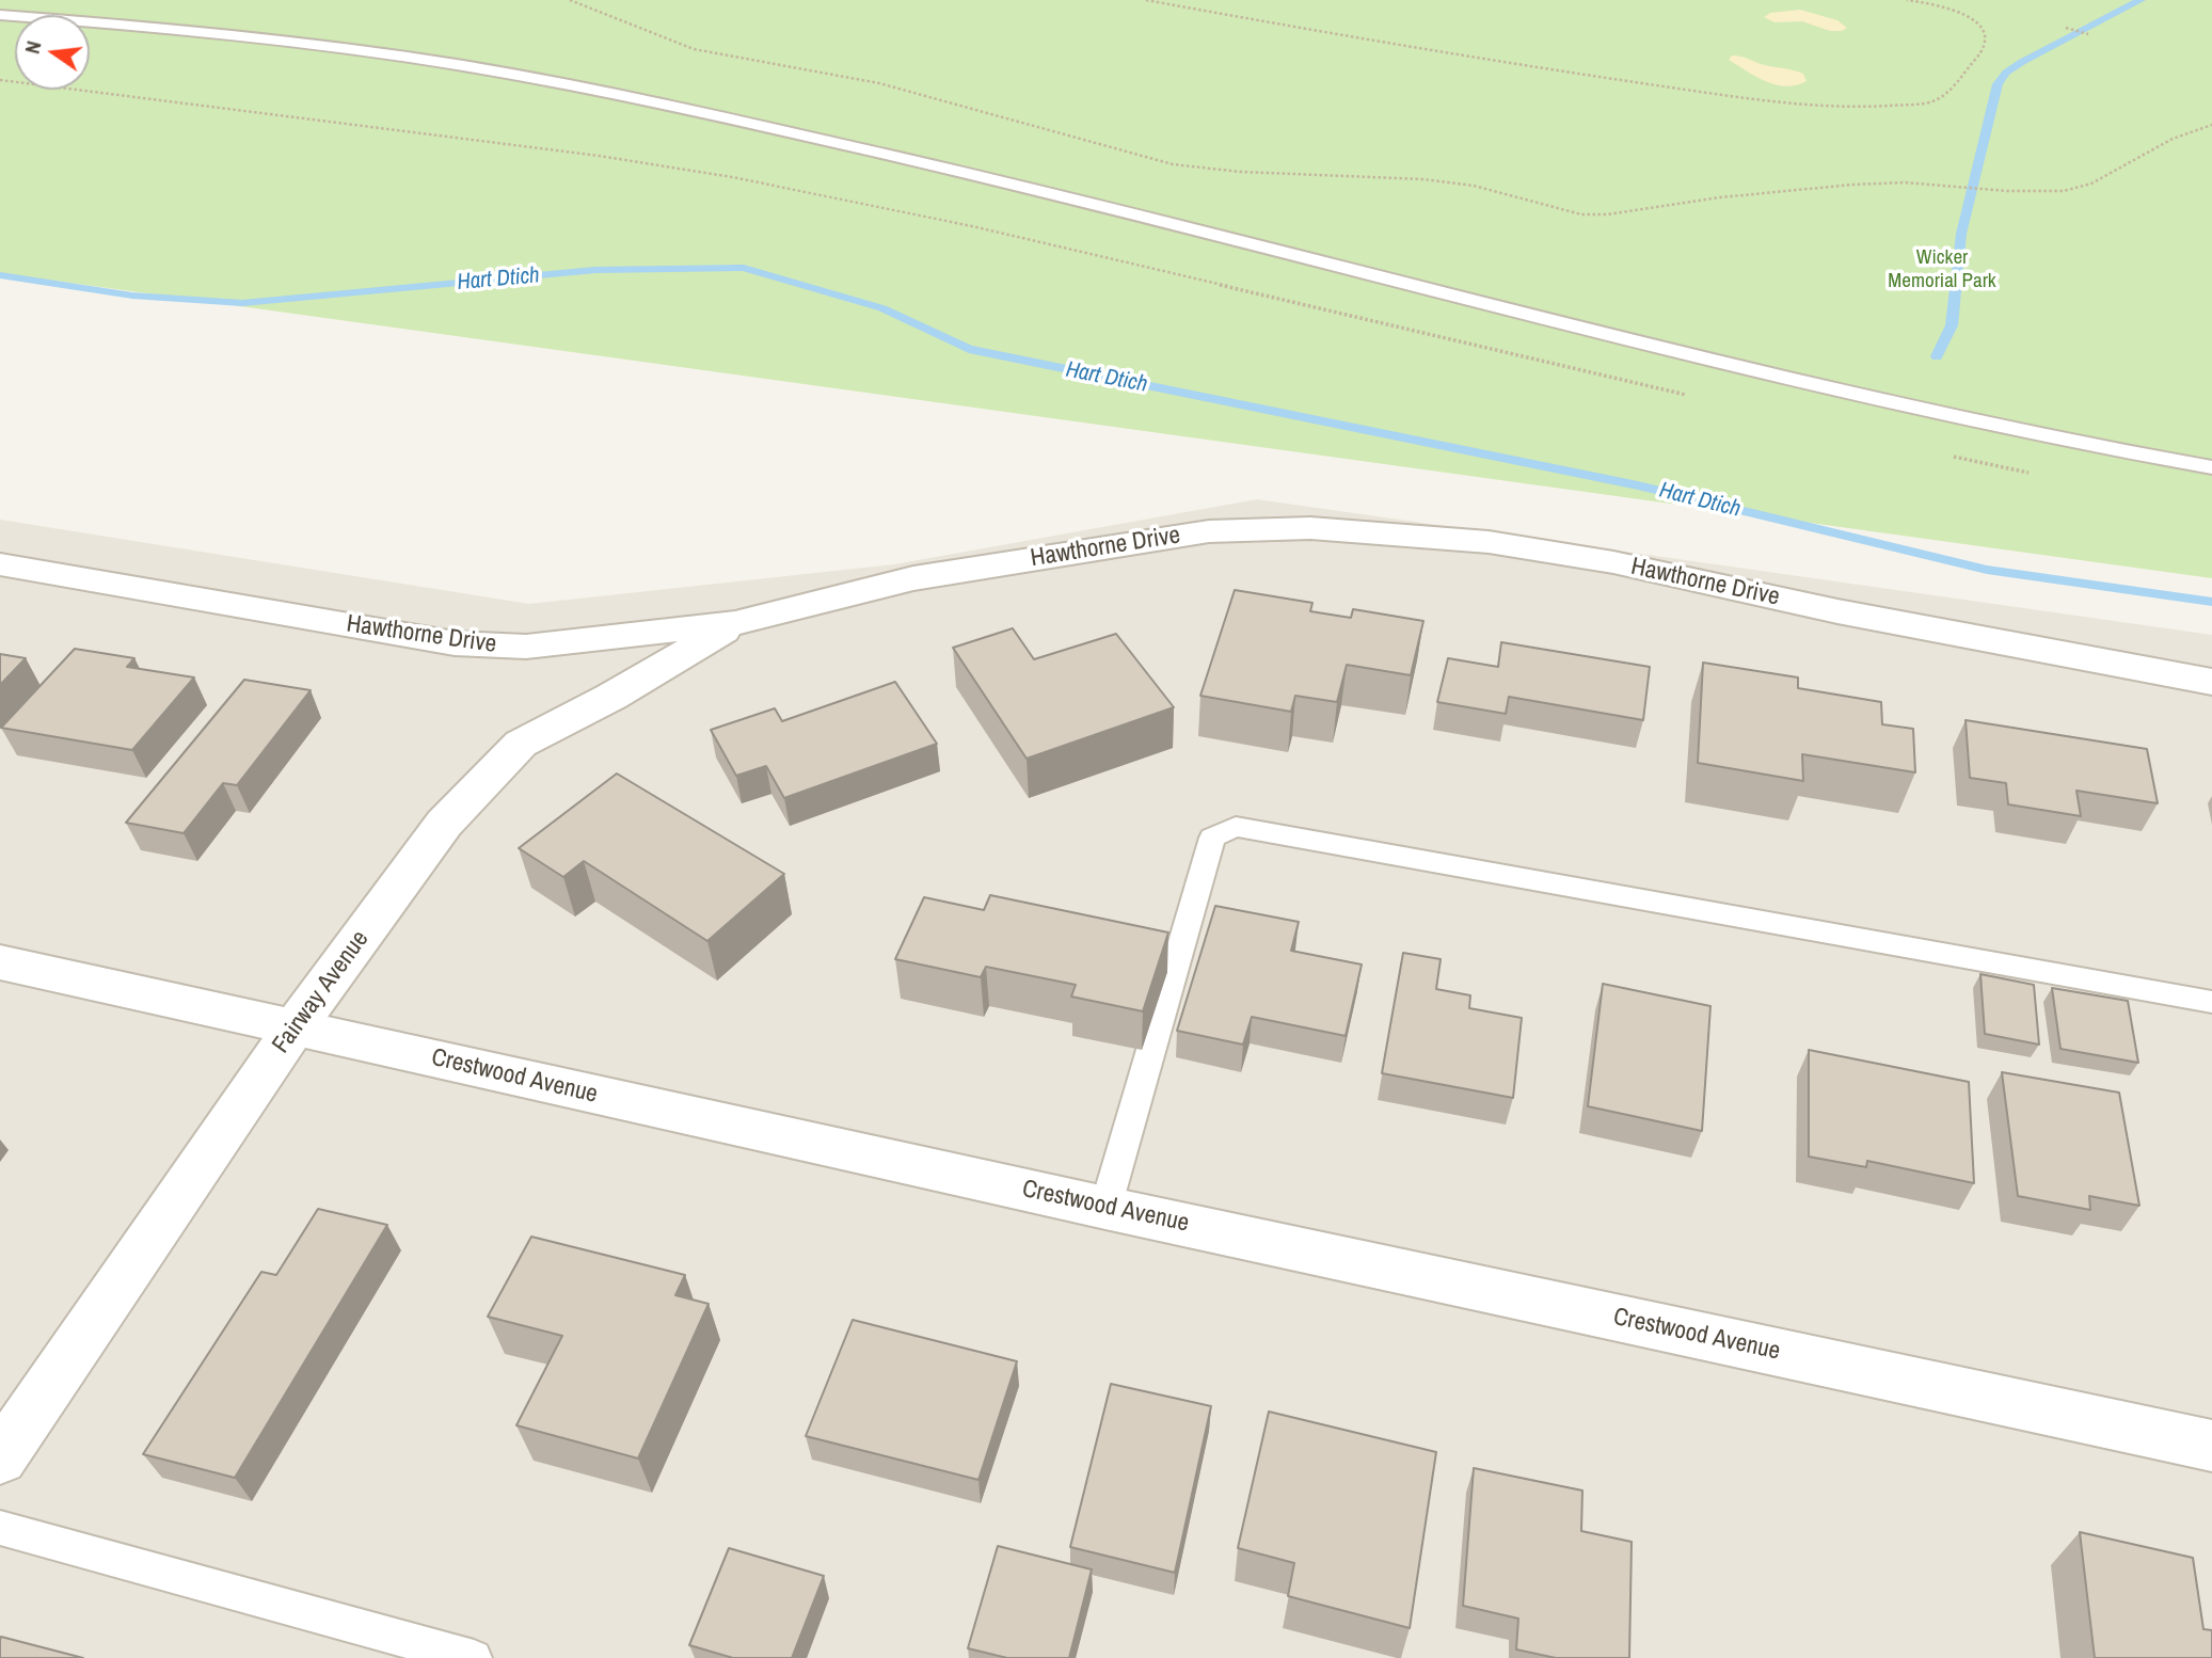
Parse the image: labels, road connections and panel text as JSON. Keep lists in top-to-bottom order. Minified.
{"streets":{"street":["Hawthorne Drive","Fairway Avenue","Crestwood Avenue"]},"crossings":[["Hawthorne Drive","Fairway Avenue"],["Fairway Avenue","Crestwood Avenue"]],"water":["Hart Dtich"],"parks":["Wicker Memorial Park"],"north":"left"}
